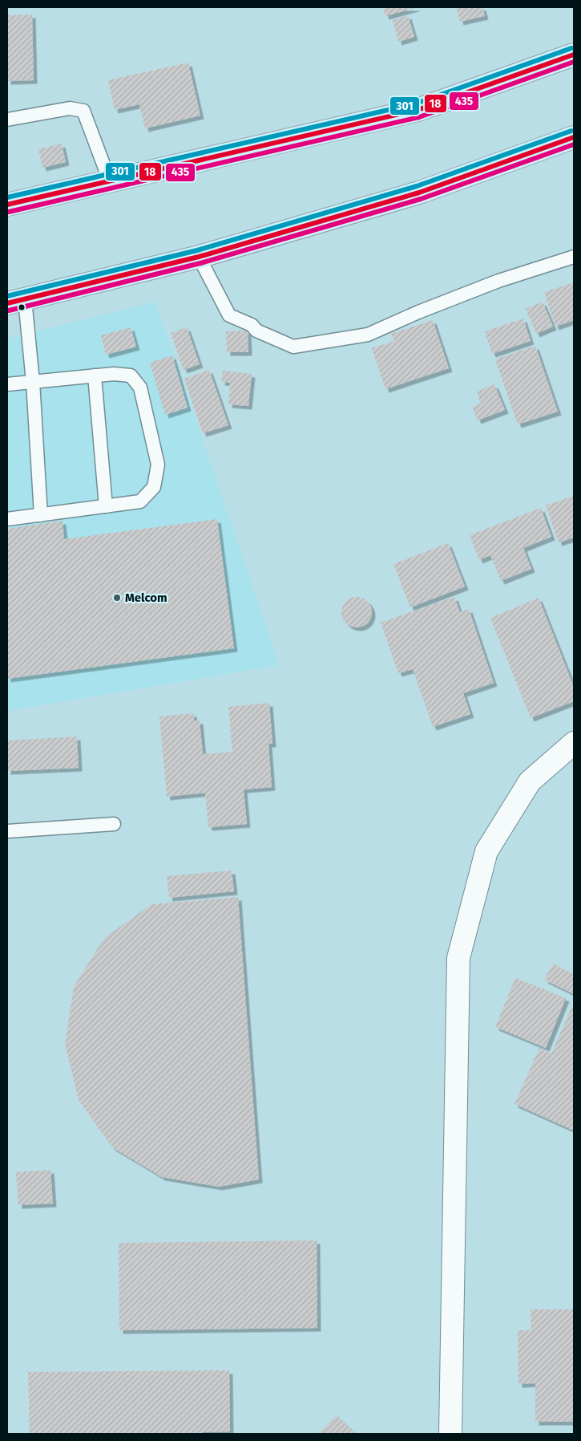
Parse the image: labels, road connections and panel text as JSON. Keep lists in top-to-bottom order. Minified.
{"places":["Melcom"],"lines":["transit line 301","transit line 18","transit line 435"]}
